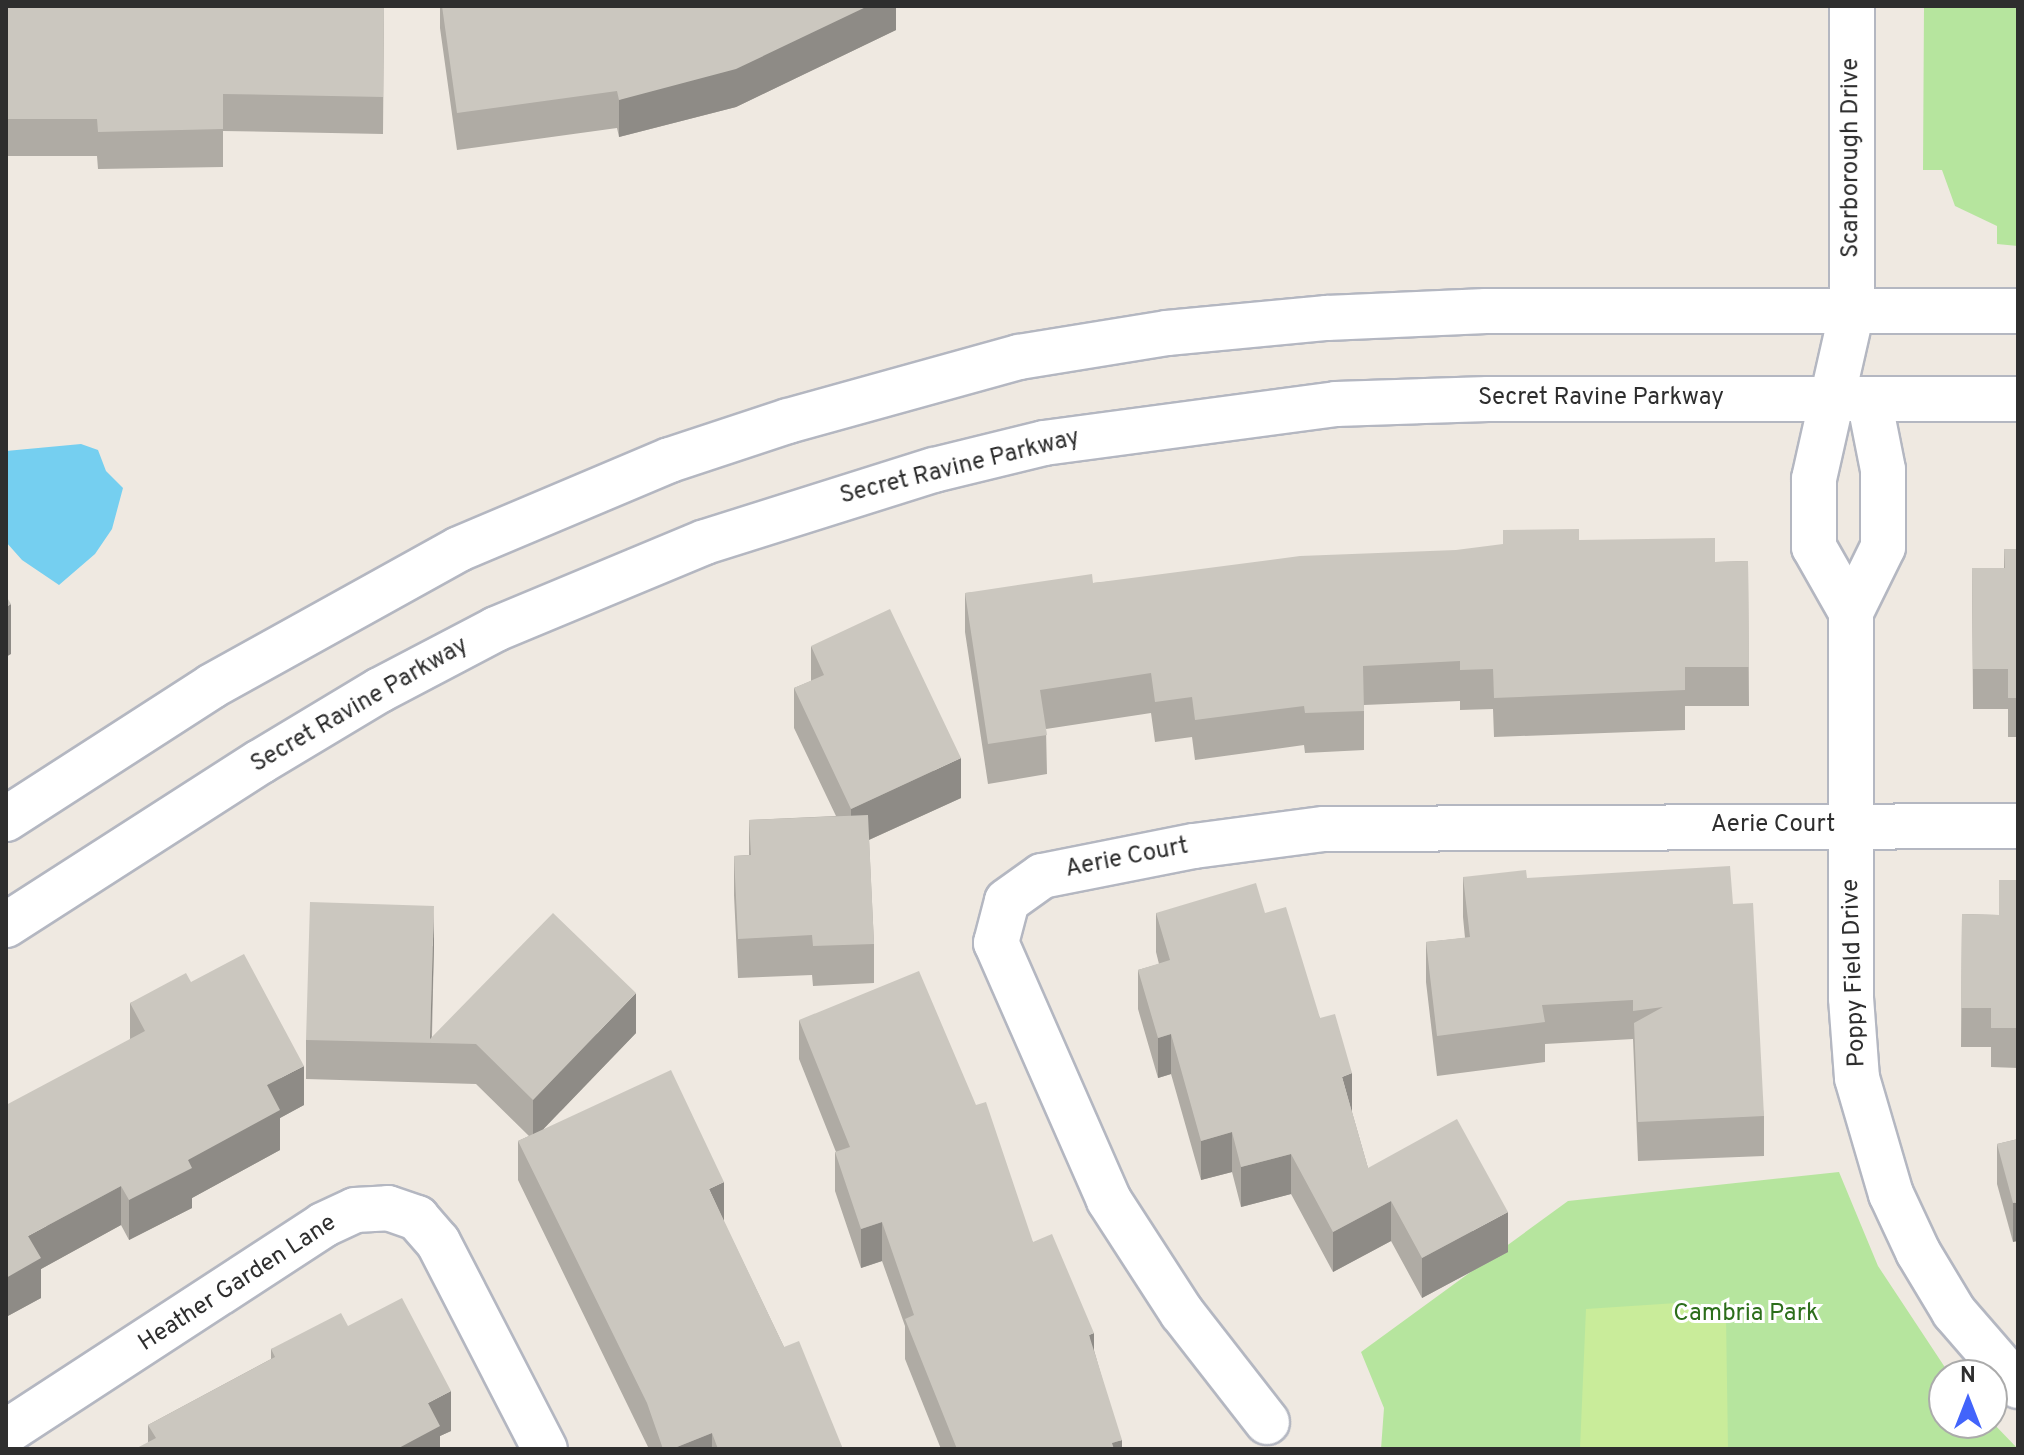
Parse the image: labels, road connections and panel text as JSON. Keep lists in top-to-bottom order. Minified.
{"streets":{"main road":["Scarborough Drive","Secret Ravine Parkway","Aerie Court","Poppy Field Drive","Heather Garden Lane"]},"crossings":[["Scarborough Drive","Secret Ravine Parkway"],["Scarborough Drive","Poppy Field Drive"],["Secret Ravine Parkway","Poppy Field Drive"],["Aerie Court","Poppy Field Drive"]],"parks":["Cambria Park"],"north":"top"}
